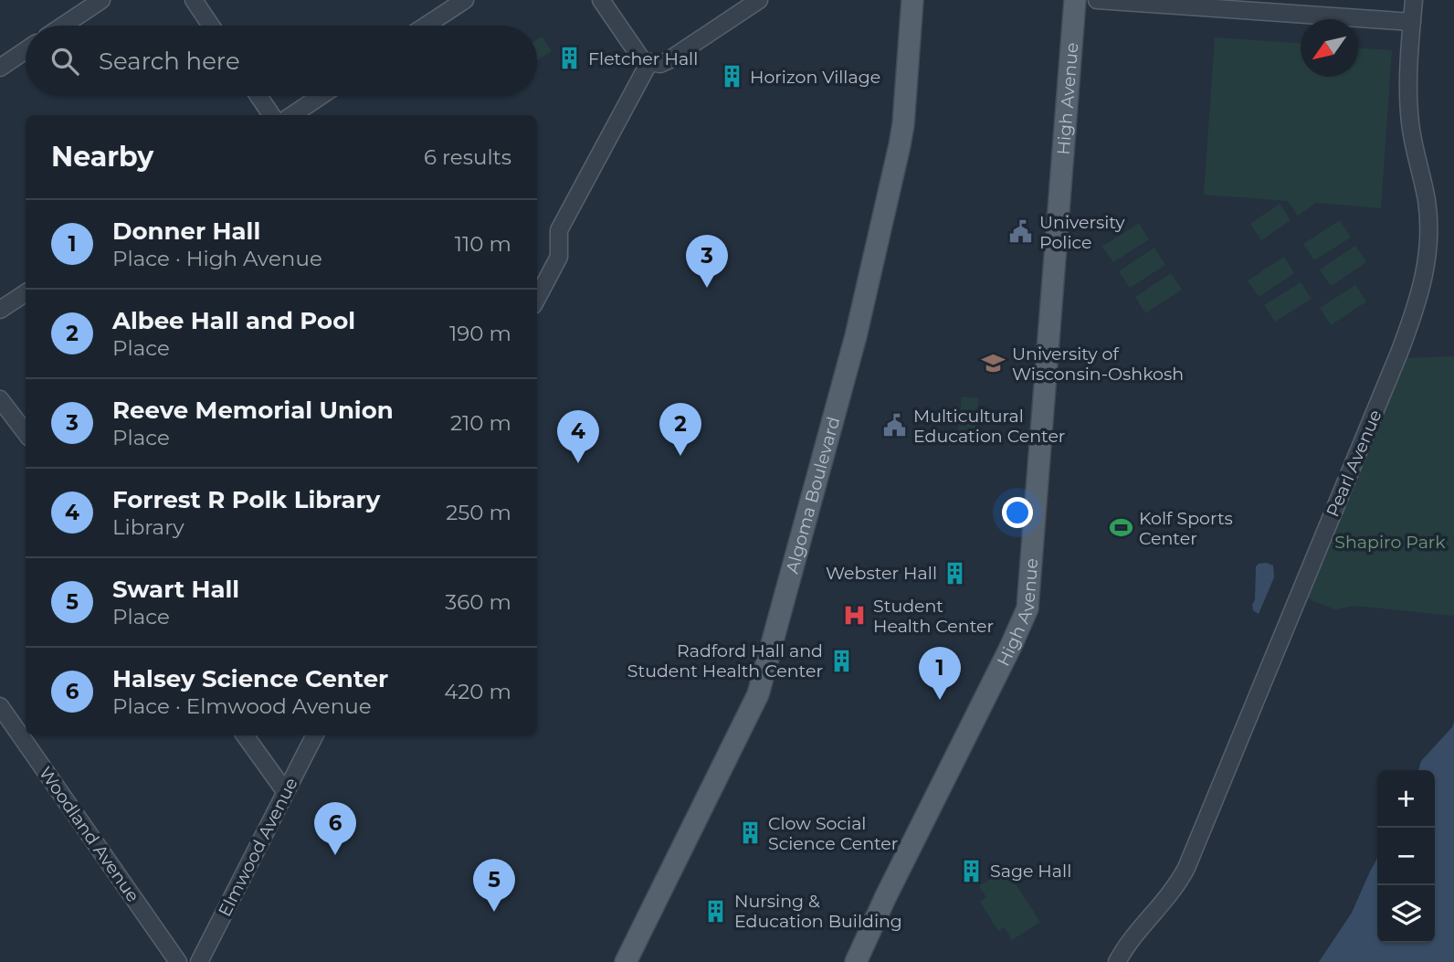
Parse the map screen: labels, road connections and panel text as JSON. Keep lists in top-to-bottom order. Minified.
{"streets":{"main road":["High Avenue","Algoma Boulevard"],"street":["Pearl Avenue","Woodland Avenue","Elmwood Avenue"]},"parks":["Shapiro Park"],"places":{"building":["Fletcher Hall","Horizon Village","Webster Hall","Radford Hall and Student Health Center","Clow Social Science Center","Sage Hall","Nursing & Education Building"],"public building":["University Police","Multicultural Education Center"],"school or university":["University of Wisconsin-Oshkosh"],"sports":["Kolf Sports Center"],"hospital":["Student Health Center"]},"north":"bottom left","page":{"search":"Search here","heading":["Nearby","6 results"],"list":[{"mark":"1","name":"Donner Hall","note":"Place · High Avenue","value":"110 m"},{"mark":"2","name":"Albee Hall and Pool","note":"Place","value":"190 m"},{"mark":"3","name":"Reeve Memorial Union","note":"Place","value":"210 m"},{"mark":"4","name":"Forrest R Polk Library","note":"Library","value":"250 m"},{"mark":"5","name":"Swart Hall","note":"Place","value":"360 m"},{"mark":"6","name":"Halsey Science Center","note":"Place · Elmwood Avenue","value":"420 m"}],"pins":["3","2","4","1","6","5"],"map_buttons":["+","−"]}}
